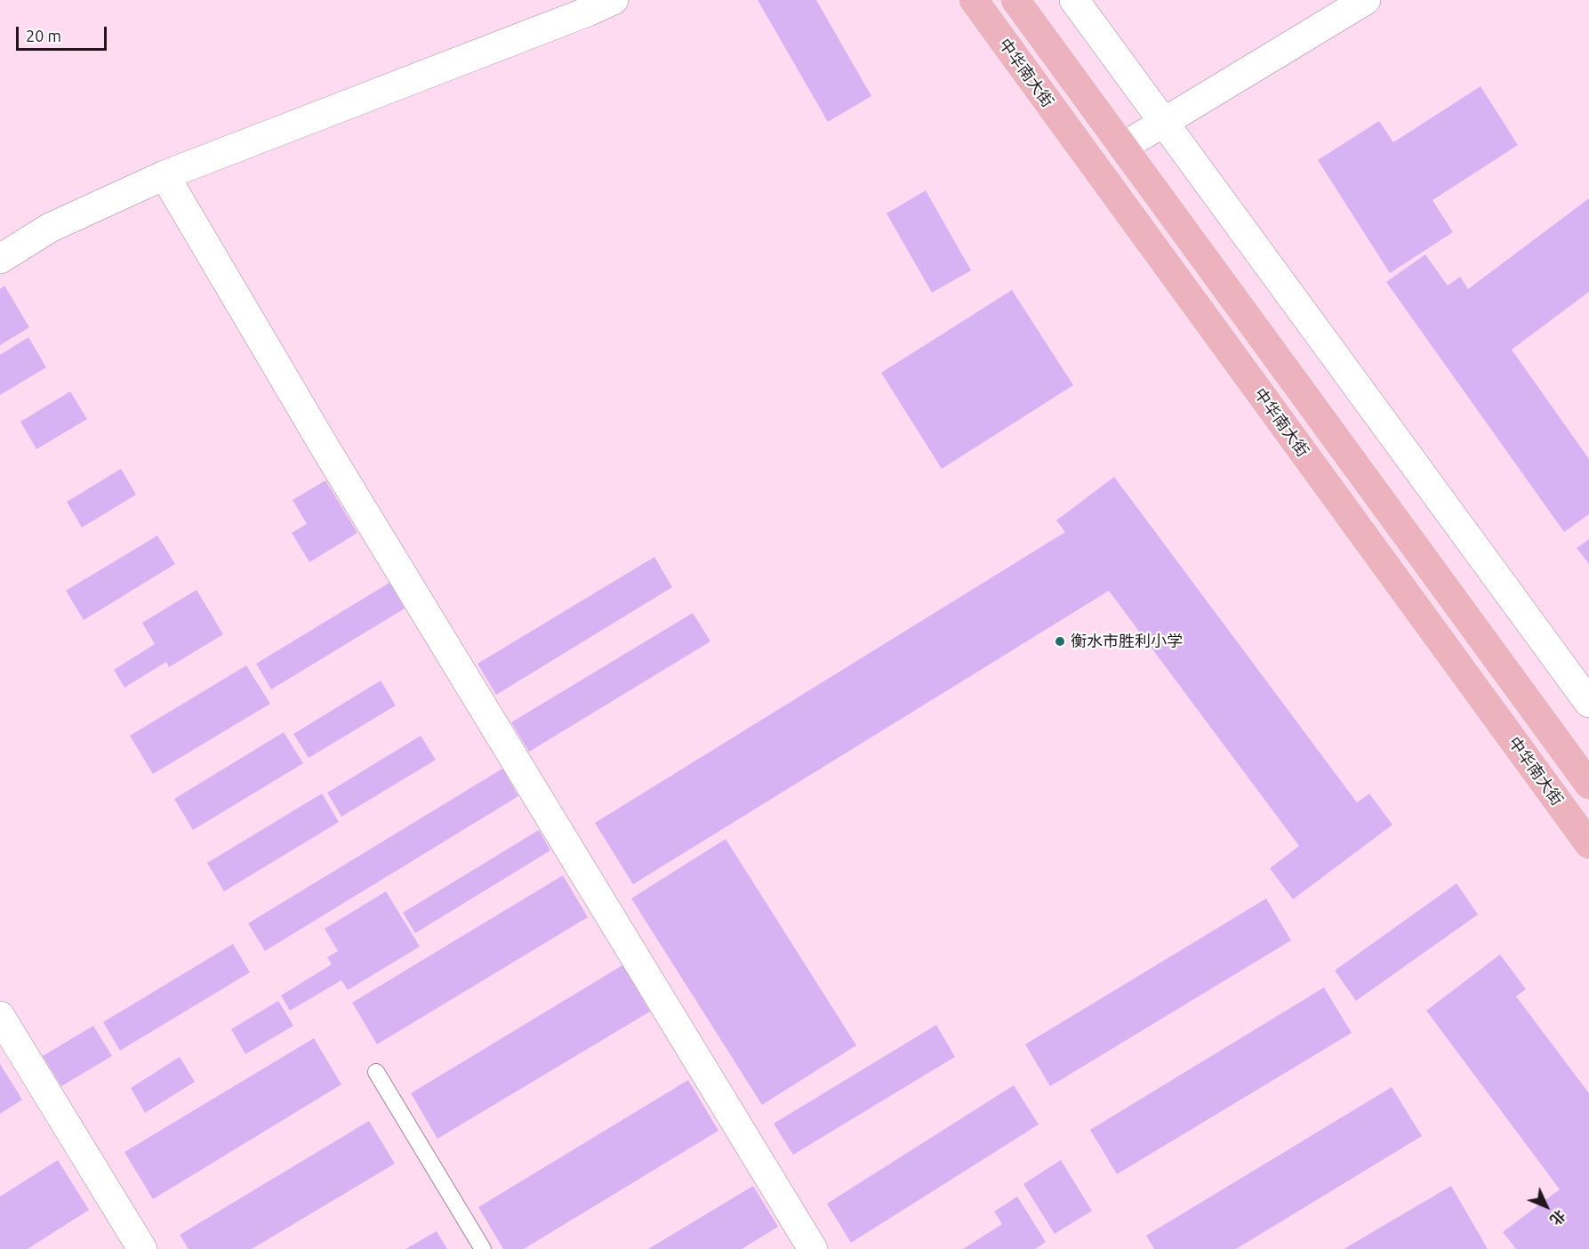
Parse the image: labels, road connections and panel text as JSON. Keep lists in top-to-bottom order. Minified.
{"streets":{"main road":["中华南大街"]},"places":["衡水市胜利小学"],"scale_bar":"20 m","north":"bottom right"}
